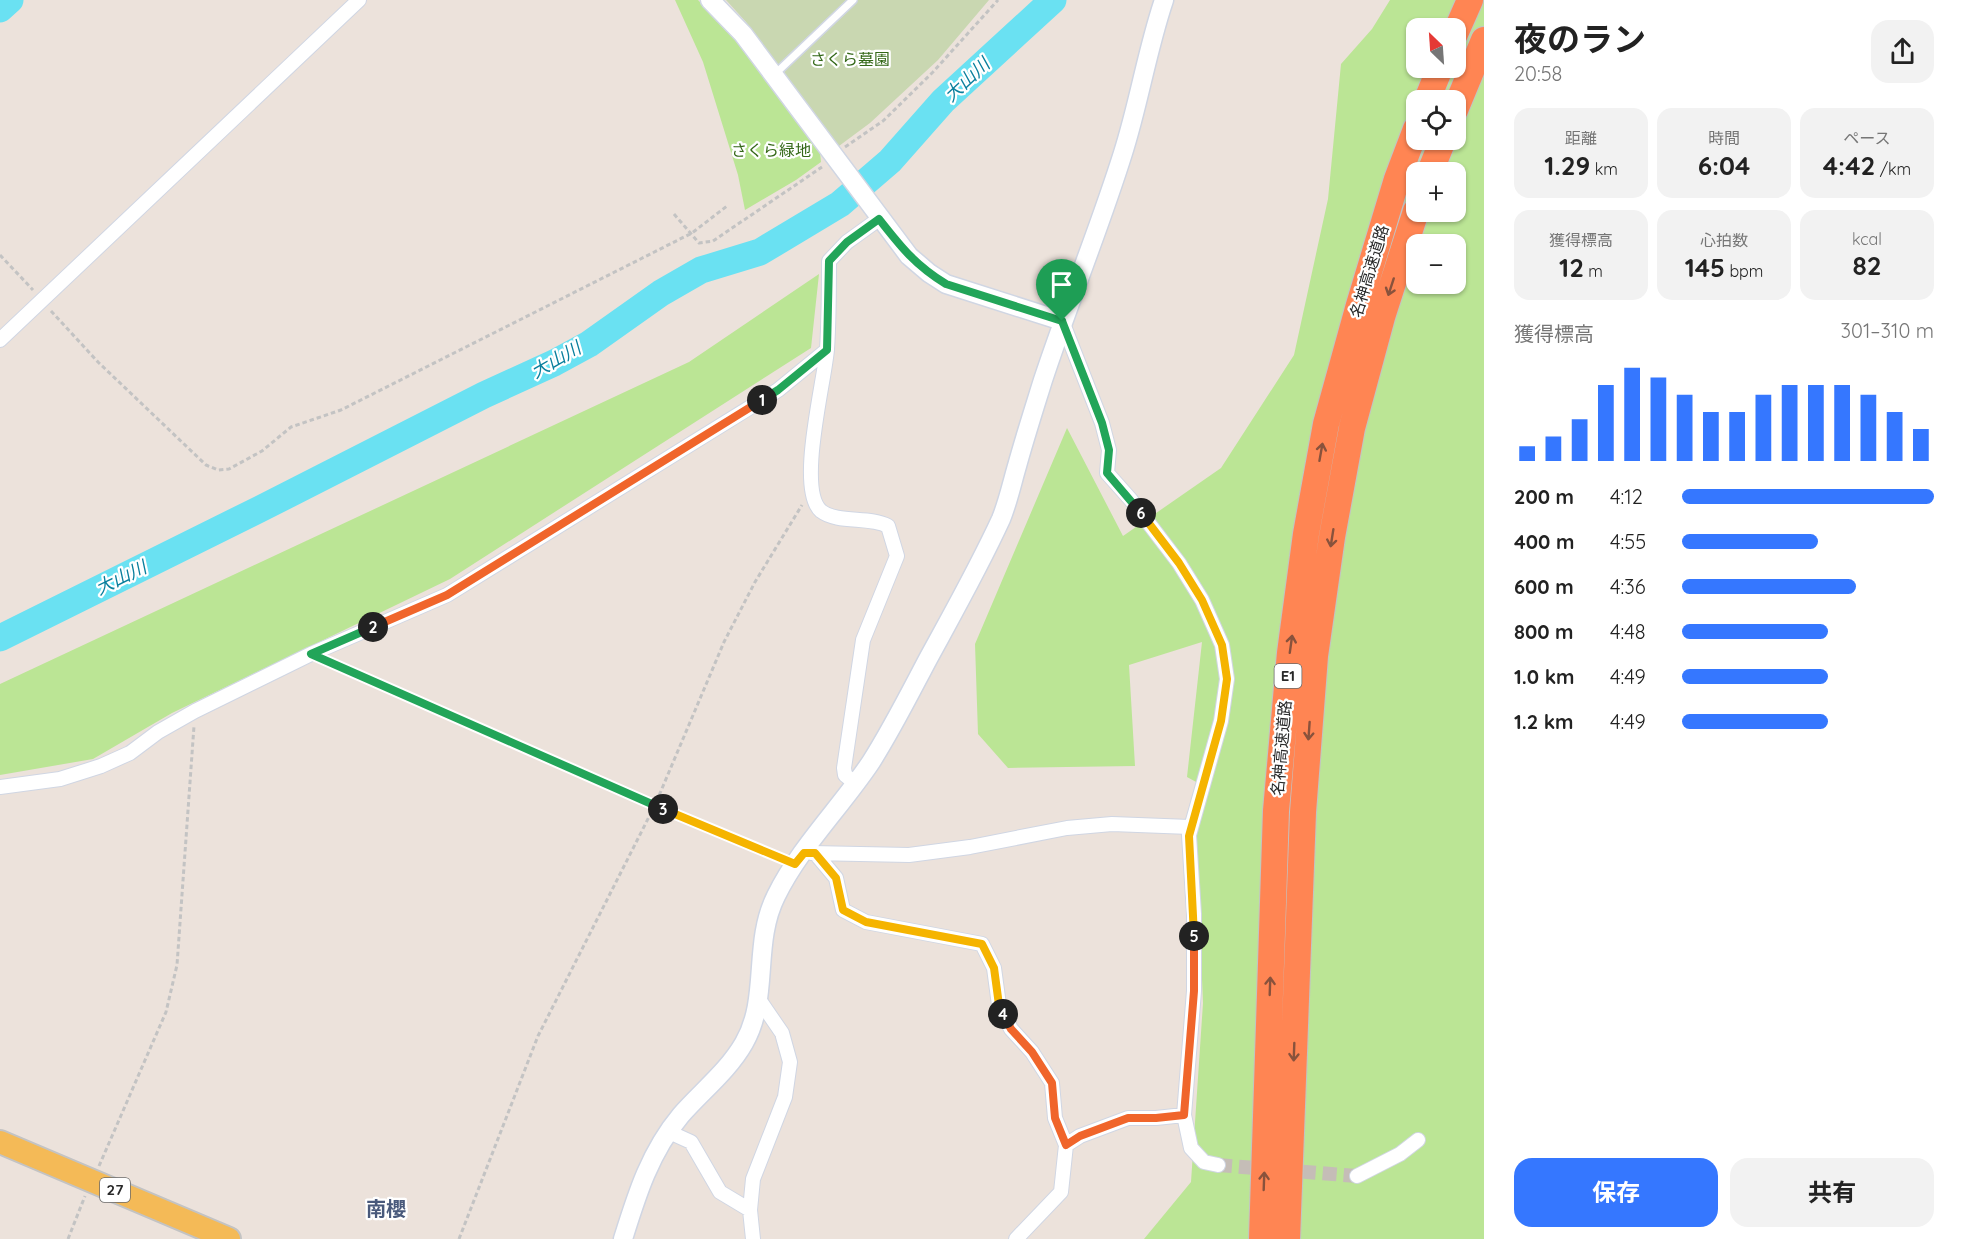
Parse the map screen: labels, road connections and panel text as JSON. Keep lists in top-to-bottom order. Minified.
{"streets":{"highway":["名神高速道路","E1"],"main road":["27"]},"districts":["南櫻"],"water":["大山川"],"parks":["さくら墓園","さくら緑地"],"north":"top left","page":{"heading":["夜のラン","20:58"],"map_buttons":["+","−"],"stats":[["距離","1.29 km"],["時間","6:04"],["ペース","4:42 /km"],["獲得標高","12 m"],["心拍数","145 bpm"],["kcal","82"]],"chart":["獲得標高","301–310 m"],"pins":["1","6","2","3","5","4"],"list":[{"name":"200 m","note":"4:12"},{"name":"400 m","note":"4:55"},{"name":"600 m","note":"4:36"},{"name":"800 m","note":"4:48"},{"name":"1.0 km","note":"4:49"},{"name":"1.2 km","note":"4:49"}],"buttons":["保存","共有"]}}
